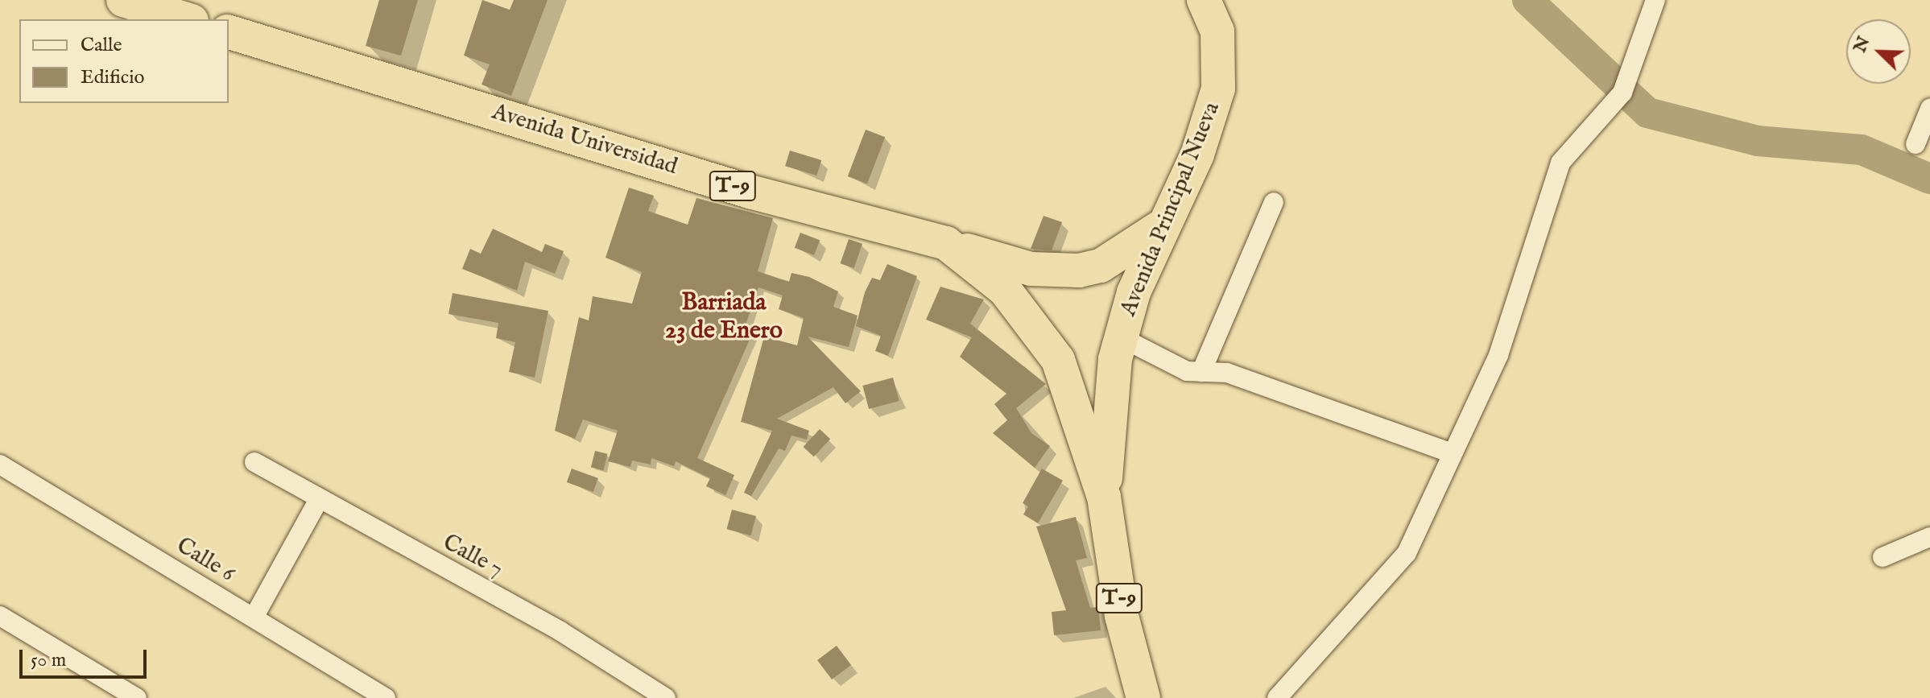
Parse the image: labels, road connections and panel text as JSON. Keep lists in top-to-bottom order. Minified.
{"streets":{"highway":["Avenida Universidad","T-9","Avenida Principal Nueva"],"street":["Calle 7","Calle 6"]},"crossings":[["Avenida Universidad","T-9"],["Avenida Universidad","Avenida Principal Nueva"],["T-9","Avenida Principal Nueva"]],"districts":["Barriada 23 de Enero"],"legend":["Calle","Edificio"],"scale_bar":"50 m","north":"top left"}
